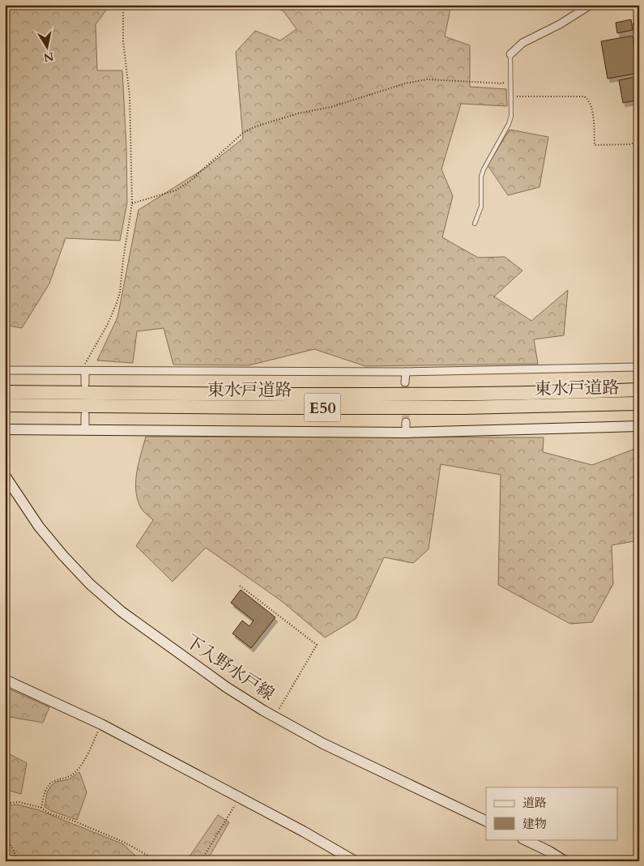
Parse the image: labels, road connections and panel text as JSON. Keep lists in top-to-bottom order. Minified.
{"streets":{"highway":["東水戸道路","E50"],"street":["下入野水戸線"]},"legend":["道路","建物"],"north":"bottom"}
